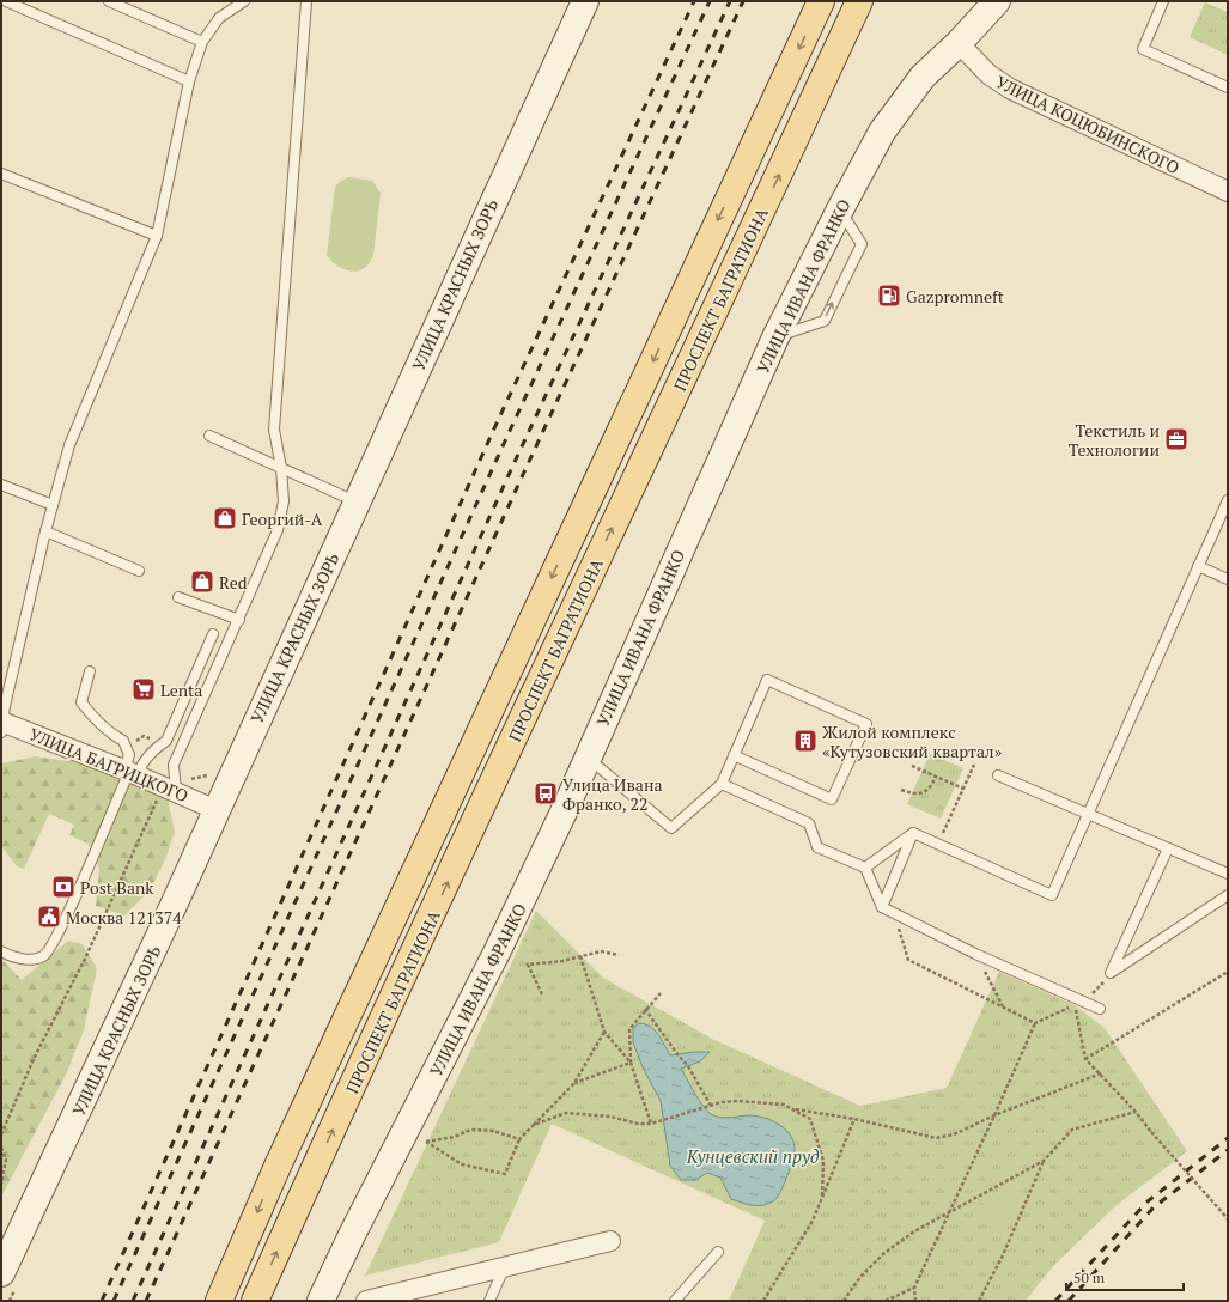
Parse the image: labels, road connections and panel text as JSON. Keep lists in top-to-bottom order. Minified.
{"streets":{"main road":["ПРОСПЕКТ БАГРАТИОНА"],"street":["УЛИЦА КОЦЮБИНСКОГО","УЛИЦА КРАСНЫХ ЗОРЬ","УЛИЦА ИВАНА ФРАНКО","УЛИЦА БАГРИЦКОГО"]},"crossings":[["УЛИЦА КОЦЮБИНСКОГО","УЛИЦА ИВАНА ФРАНКО"],["УЛИЦА КРАСНЫХ ЗОРЬ","УЛИЦА БАГРИЦКОГО"]],"water":["Кунцевский пруд"],"places":{"fuel station":["Gazpromneft"],"office":["Текстиль и Технологии"],"shop":["Георгий-А","Red"],"supermarket":["Lenta"],"building":["Жилой комплекс «Кутузовский квартал»"],"bus stop":["Улица Ивана Франко, 22"],"bank":["Post Bank"],"public building":["Москва 121374"]},"scale_bar":"50 m"}
